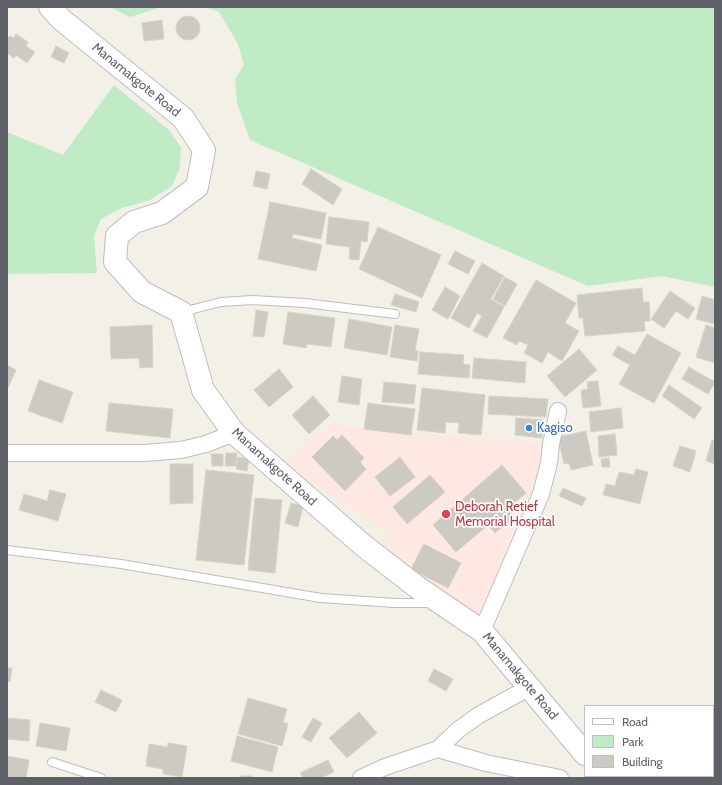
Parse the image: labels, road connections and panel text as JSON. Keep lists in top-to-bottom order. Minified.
{"streets":{"street":["Manamakgote Road"]},"places":["Kagiso","Deborah Retief Memorial Hospital"],"legend":["Road","Park","Building"]}
